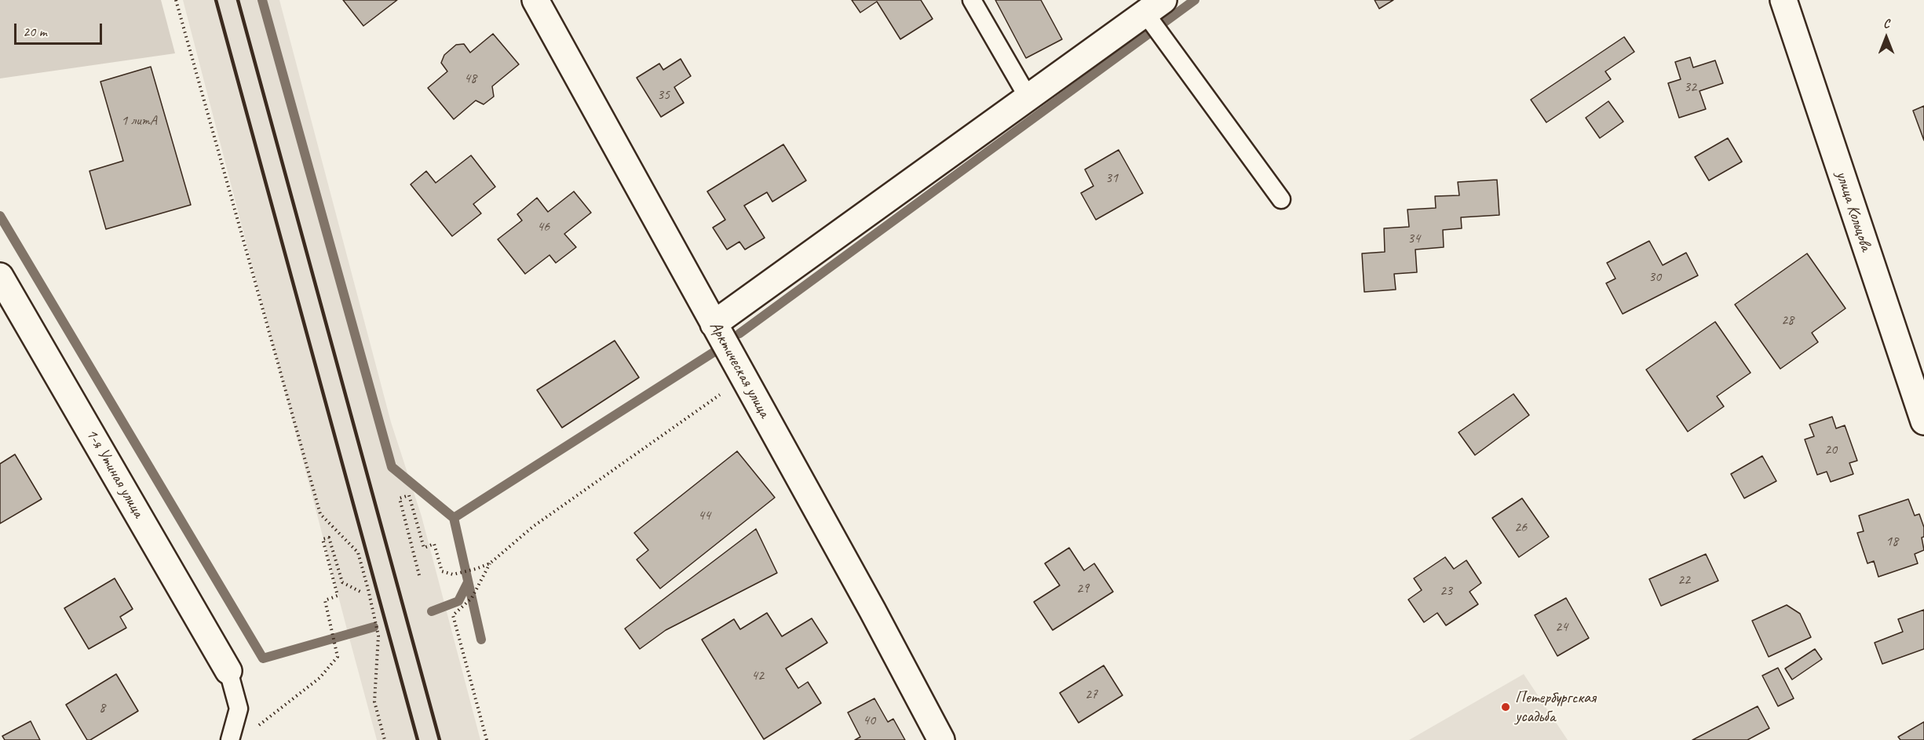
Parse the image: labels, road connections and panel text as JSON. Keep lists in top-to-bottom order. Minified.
{"streets":{"street":["улица Кольцова","Арктическая улица","1-я Утиная улица"]},"places":["Петербургская усадьба"],"house_numbers":["48","32","35","1 литА","31","46","34","30","28","20","44","26","18","22","29","23","24","42","27","8","40"],"scale_bar":"20 m","north":"top"}
